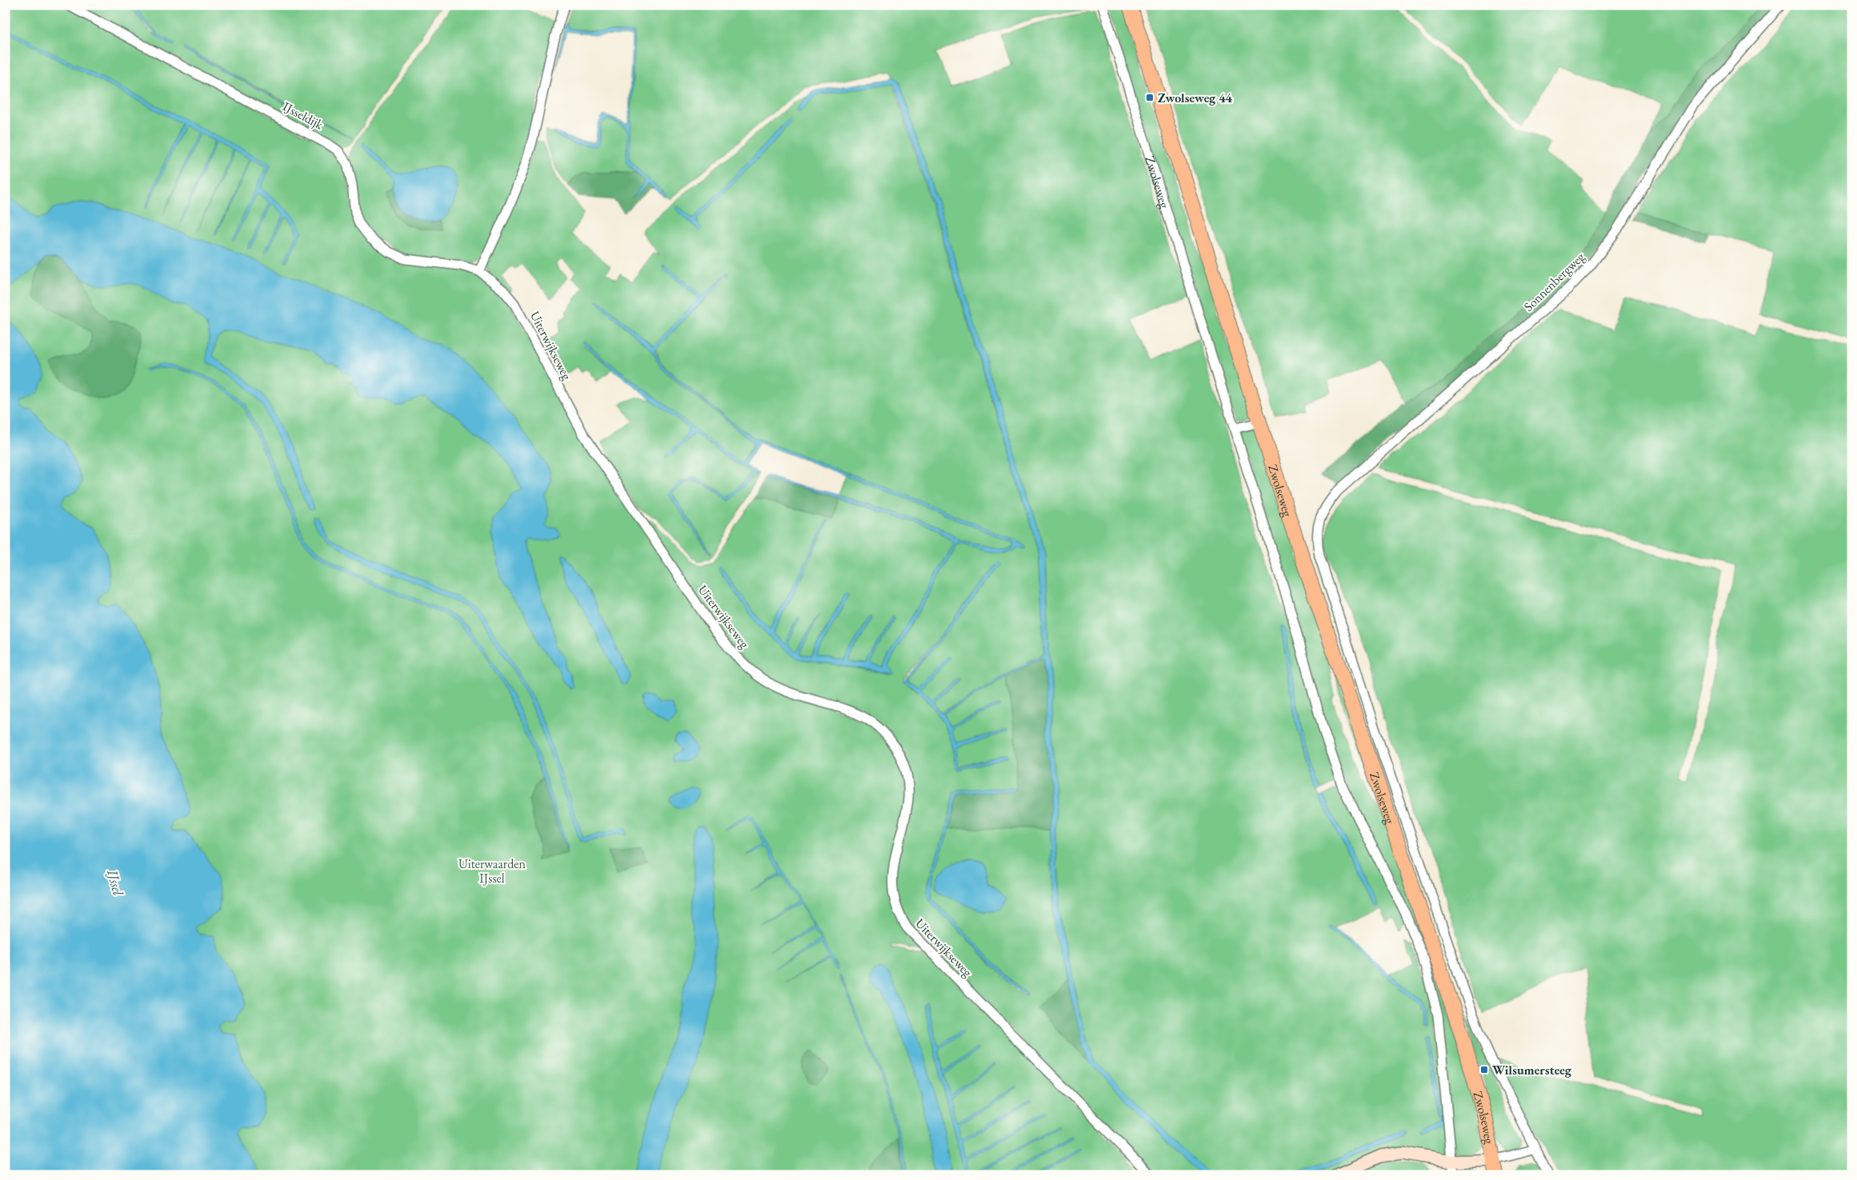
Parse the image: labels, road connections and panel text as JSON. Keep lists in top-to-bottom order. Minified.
{"streets":{"main road":["Zwolseweg"],"street":["IJsseldijk","Sonnenbergweg","Uiterwijkseweg"]},"crossings":[["IJsseldijk","Uiterwijkseweg"],["Zwolseweg","Sonnenbergweg"]],"water":["IJssel"],"parks":["Uiterwaarden IJssel"],"places":{"transit":["Zwolseweg 44","Wilsumersteeg"]}}
